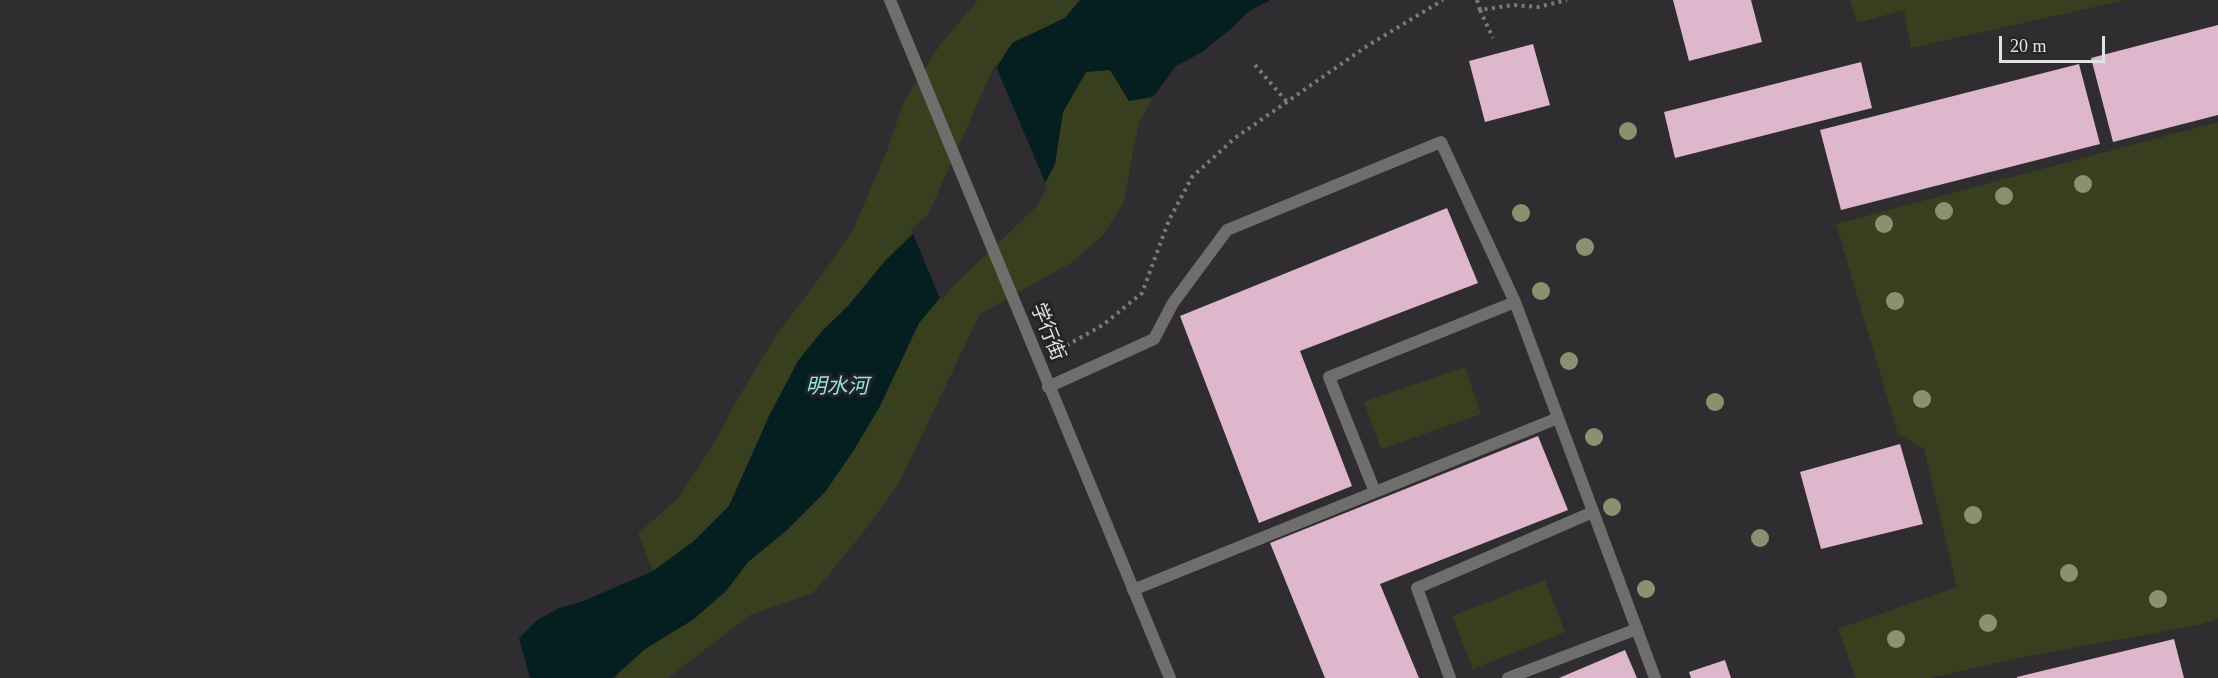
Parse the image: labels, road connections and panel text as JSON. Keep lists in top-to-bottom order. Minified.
{"streets":{"street":["学行街"]},"water":["明水河"],"scale_bar":"20 m"}
